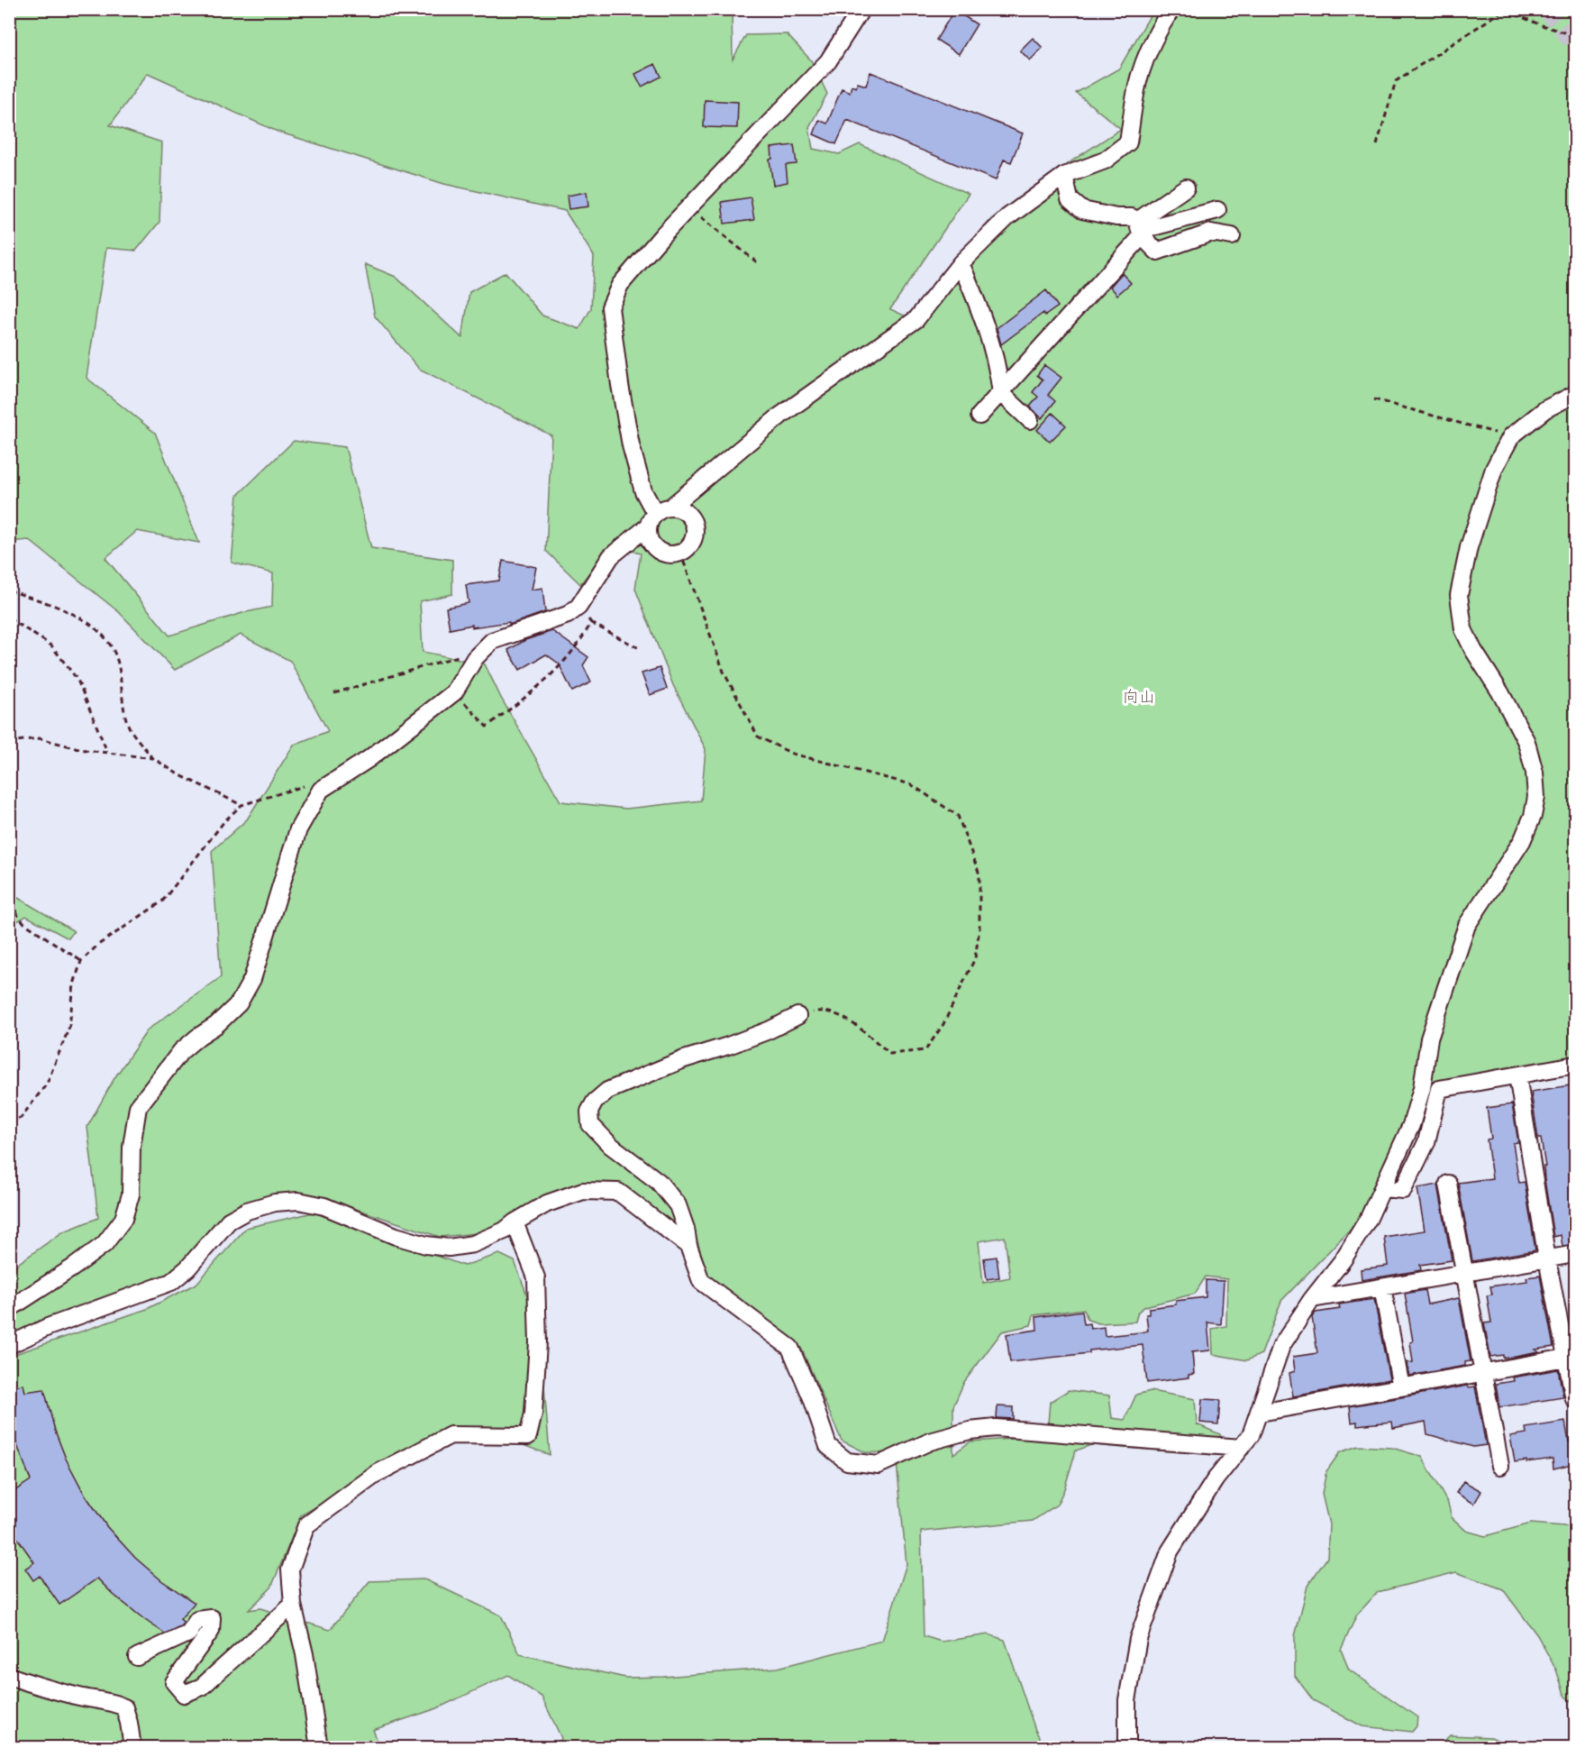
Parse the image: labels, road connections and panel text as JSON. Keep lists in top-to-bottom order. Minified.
{"parks":["向山"]}
